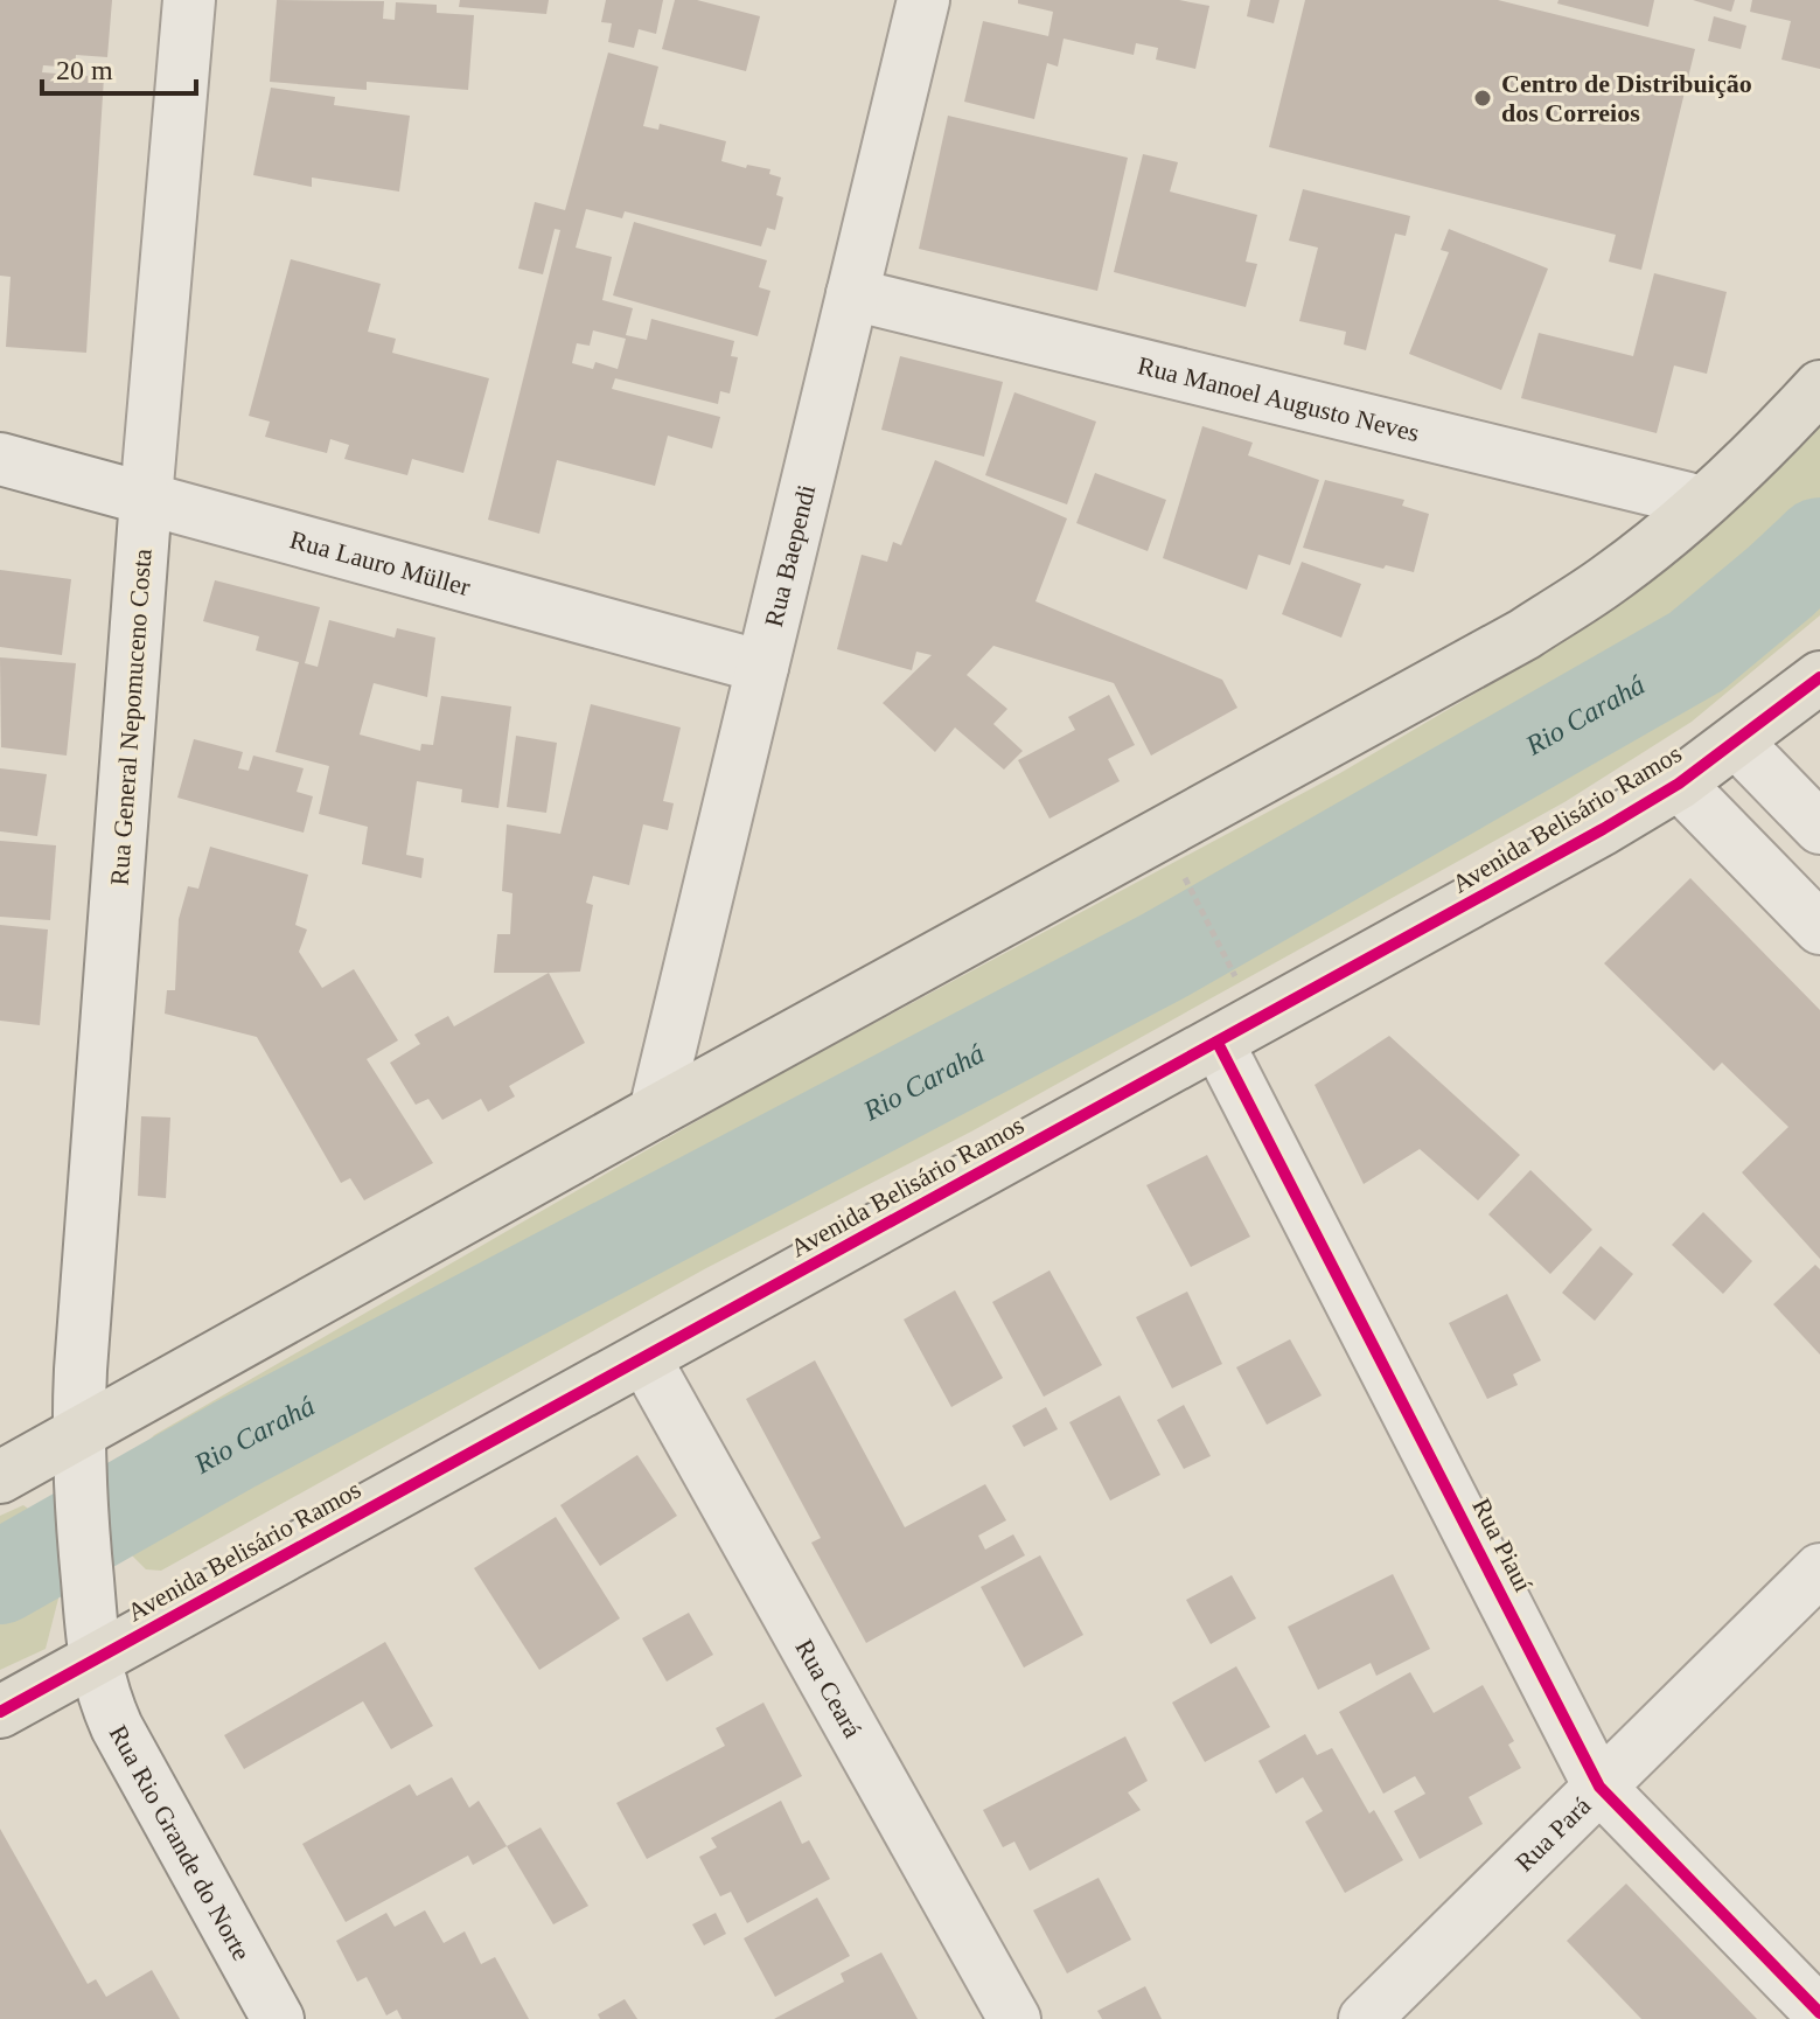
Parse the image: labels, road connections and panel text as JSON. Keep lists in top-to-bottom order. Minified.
{"streets":{"main road":["Avenida Belisário Ramos"],"street":["Rua Manoel Augusto Neves","Rua Baependi","Rua Lauro Müller","Rua General Nepomuceno Costa","Rua Piauí","Rua Ceará","Rua Pará","Rua Rio Grande do Norte"]},"crossings":[["Rua Manoel Augusto Neves","Rua Baependi"],["Rua Baependi","Rua Lauro Müller"],["Rua Lauro Müller","Rua General Nepomuceno Costa"],["Rua General Nepomuceno Costa","Rua Rio Grande do Norte"],["Avenida Belisário Ramos","Rua Piauí"],["Avenida Belisário Ramos","Rua Ceará"],["Avenida Belisário Ramos","Rua Rio Grande do Norte"],["Rua Piauí","Rua Pará"]],"water":["Rio Carahá"],"places":["Centro de Distribuição dos Correios"],"scale_bar":"20 m"}
